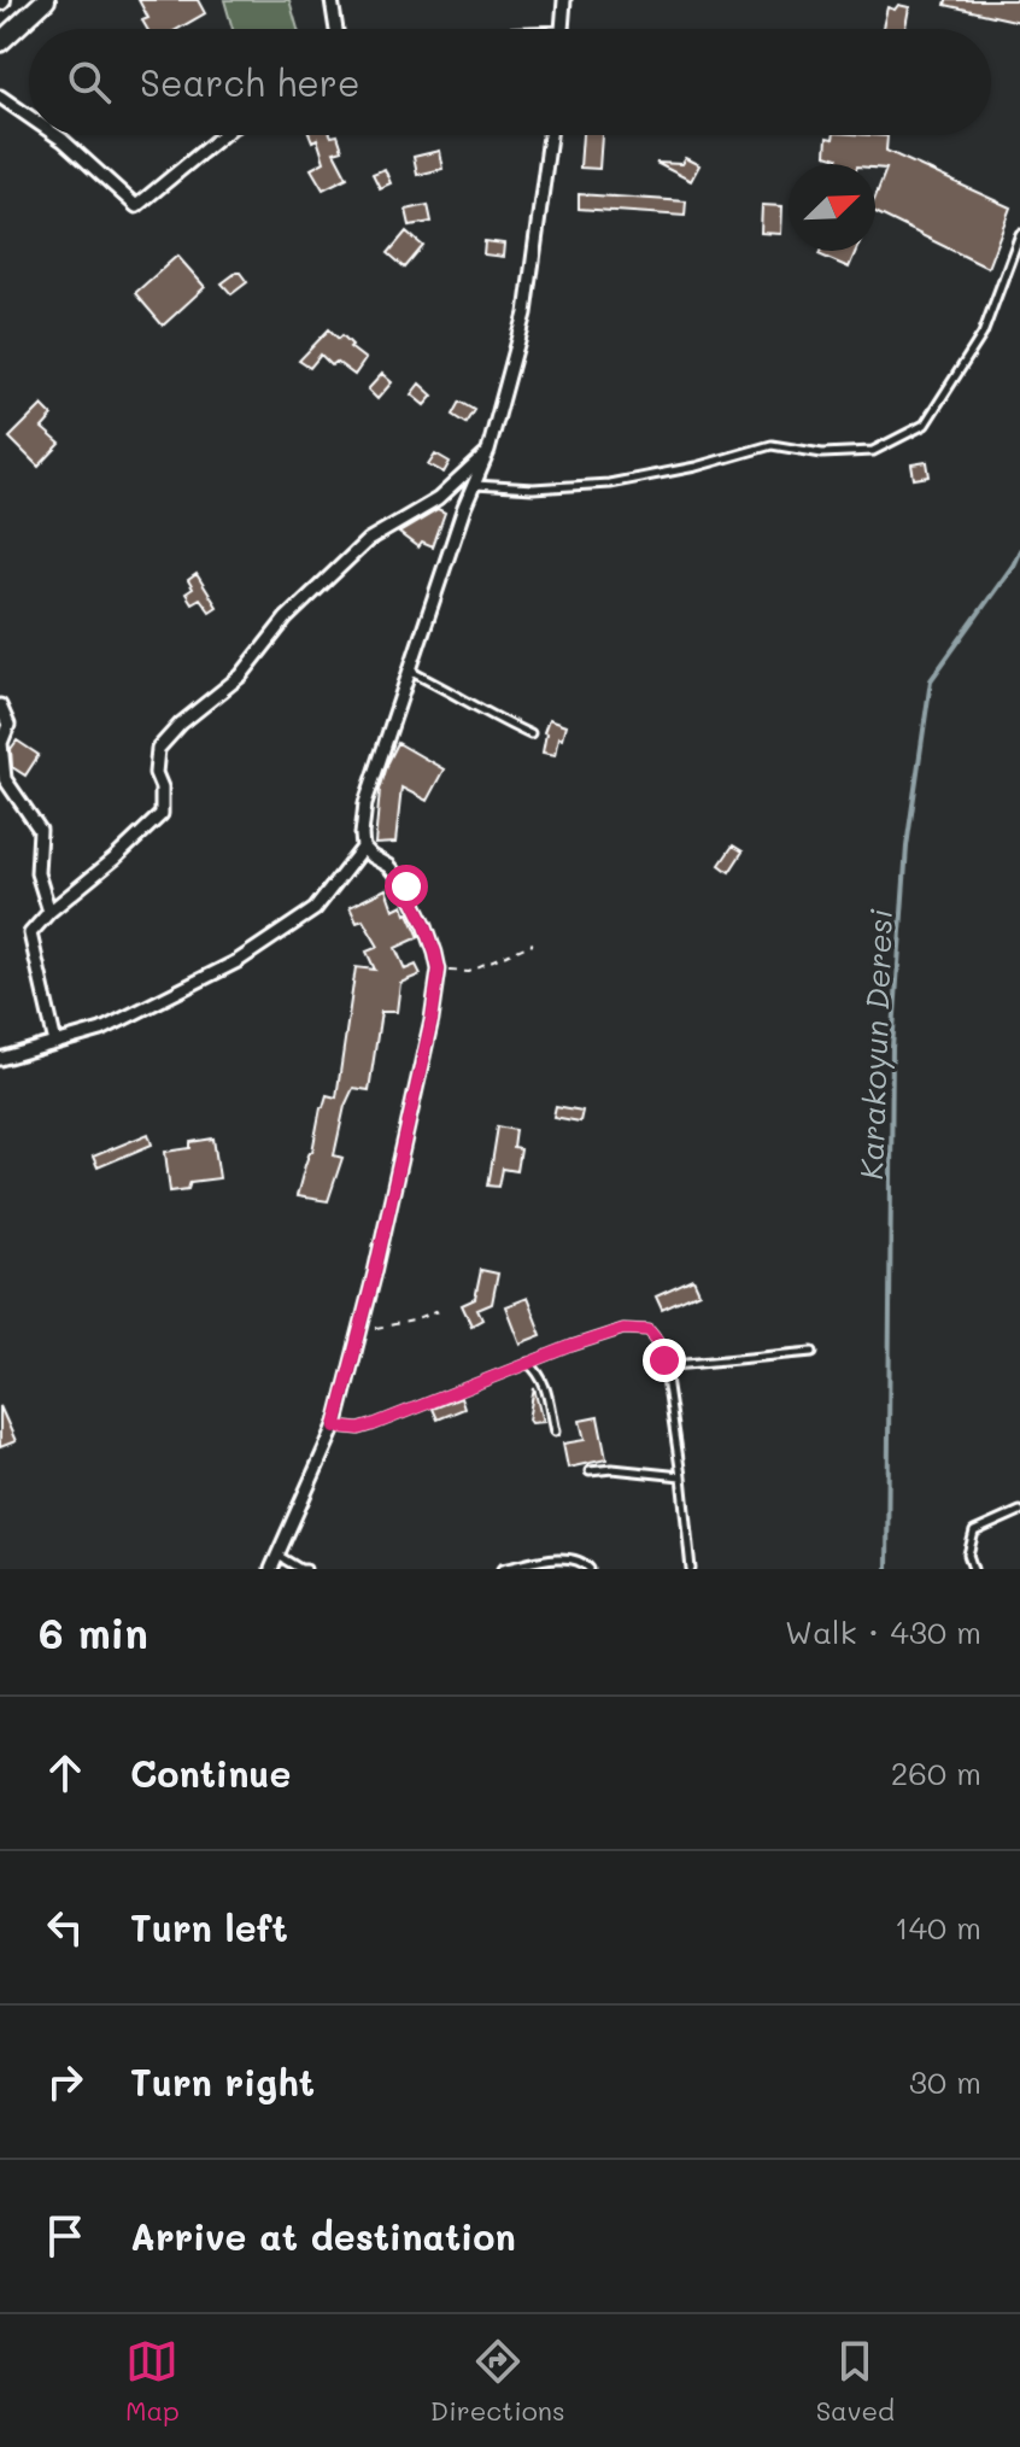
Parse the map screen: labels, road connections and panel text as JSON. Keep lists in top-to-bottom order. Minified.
{"water":["Karakoyun Deresi"],"north":"top right","page":{"search":"Search here","heading":["6 min","Walk · 430 m"],"list":[["Continue","260 m"],["Turn left","140 m"],["Turn right","30 m"],"Arrive at destination"],"nav":["Map","Directions","Saved"]}}
